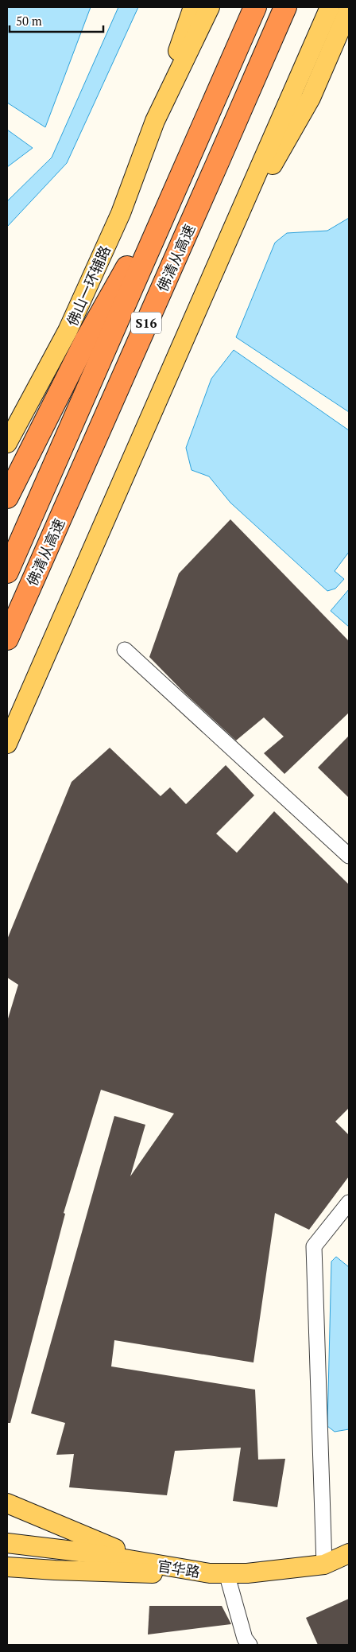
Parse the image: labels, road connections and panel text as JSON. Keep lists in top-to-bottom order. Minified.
{"streets":{"highway":["佛清从高速","S16"],"main road":["佛山一环辅路","官华路"]},"scale_bar":"50 m"}
